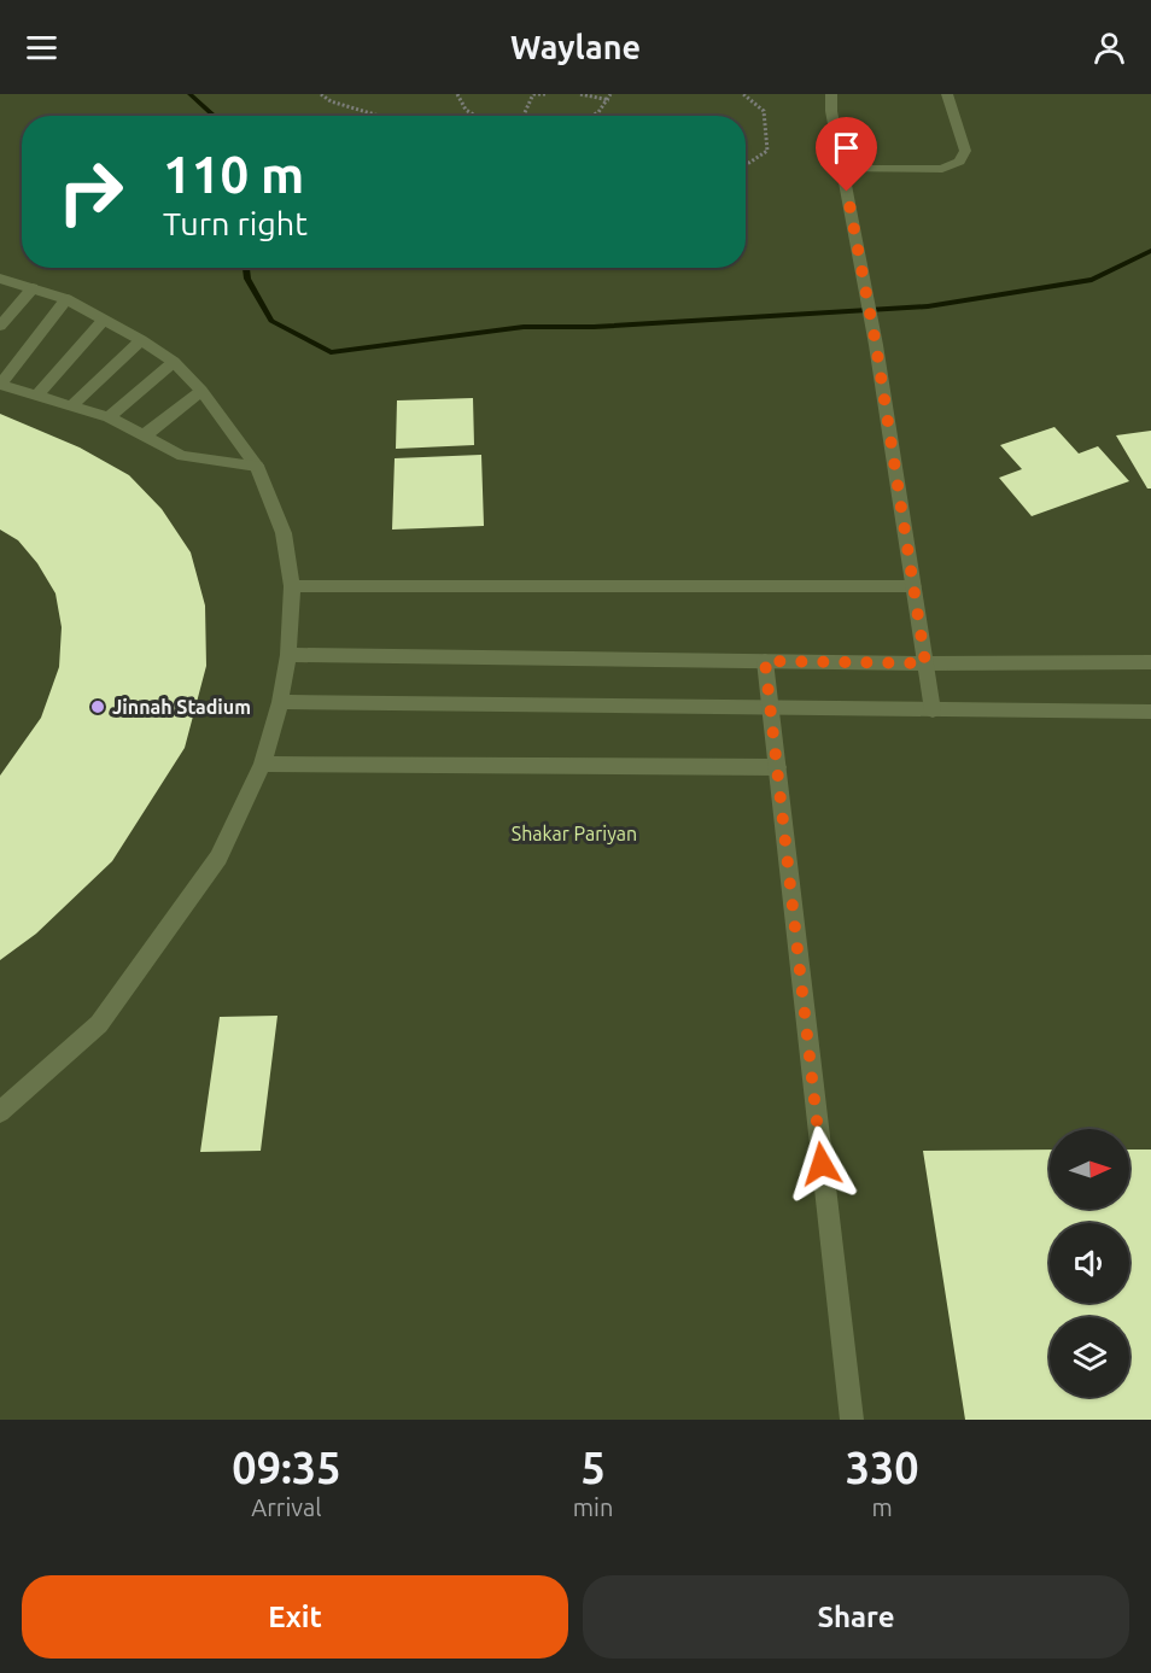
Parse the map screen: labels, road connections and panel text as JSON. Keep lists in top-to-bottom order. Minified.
{"parks":["Shakar Pariyan"],"places":["Jinnah Stadium"],"north":"right","page":{"header":"Waylane","turn":["110 m","Turn right"],"eta":["09:35","Arrival","5","min","330","m"],"buttons":["Exit","Share"]}}
